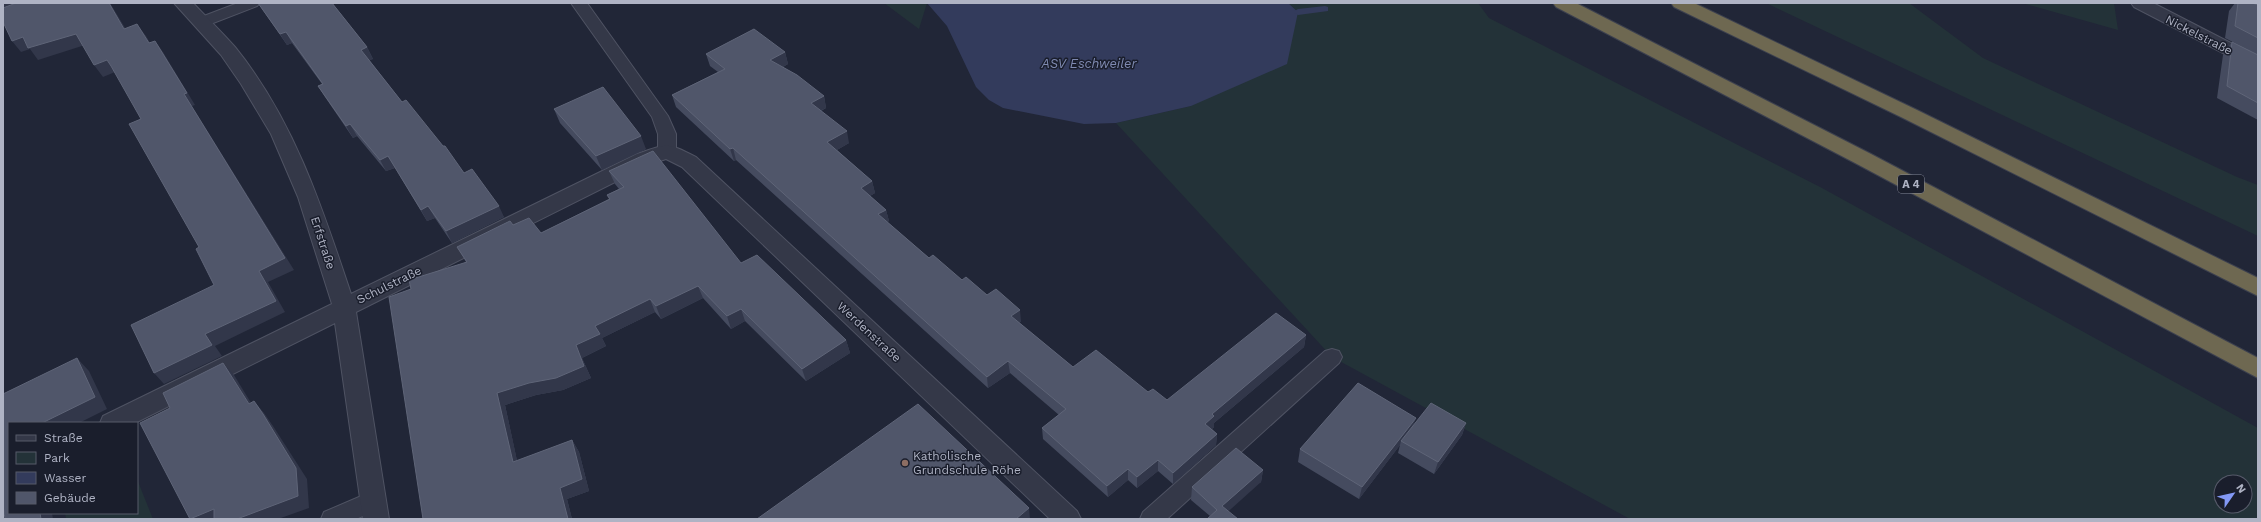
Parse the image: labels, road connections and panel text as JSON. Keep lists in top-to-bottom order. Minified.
{"streets":{"highway":["A 4"],"street":["Nickelstraße","Erfstraße","Schulstraße","Werdenstraße"]},"crossings":[["Erfstraße","Schulstraße"],["Schulstraße","Werdenstraße"]],"water":["ASV Eschweiler"],"places":["Katholische Grundschule Röhe"],"legend":["Straße","Park","Wasser","Gebäude"],"north":"top right"}
